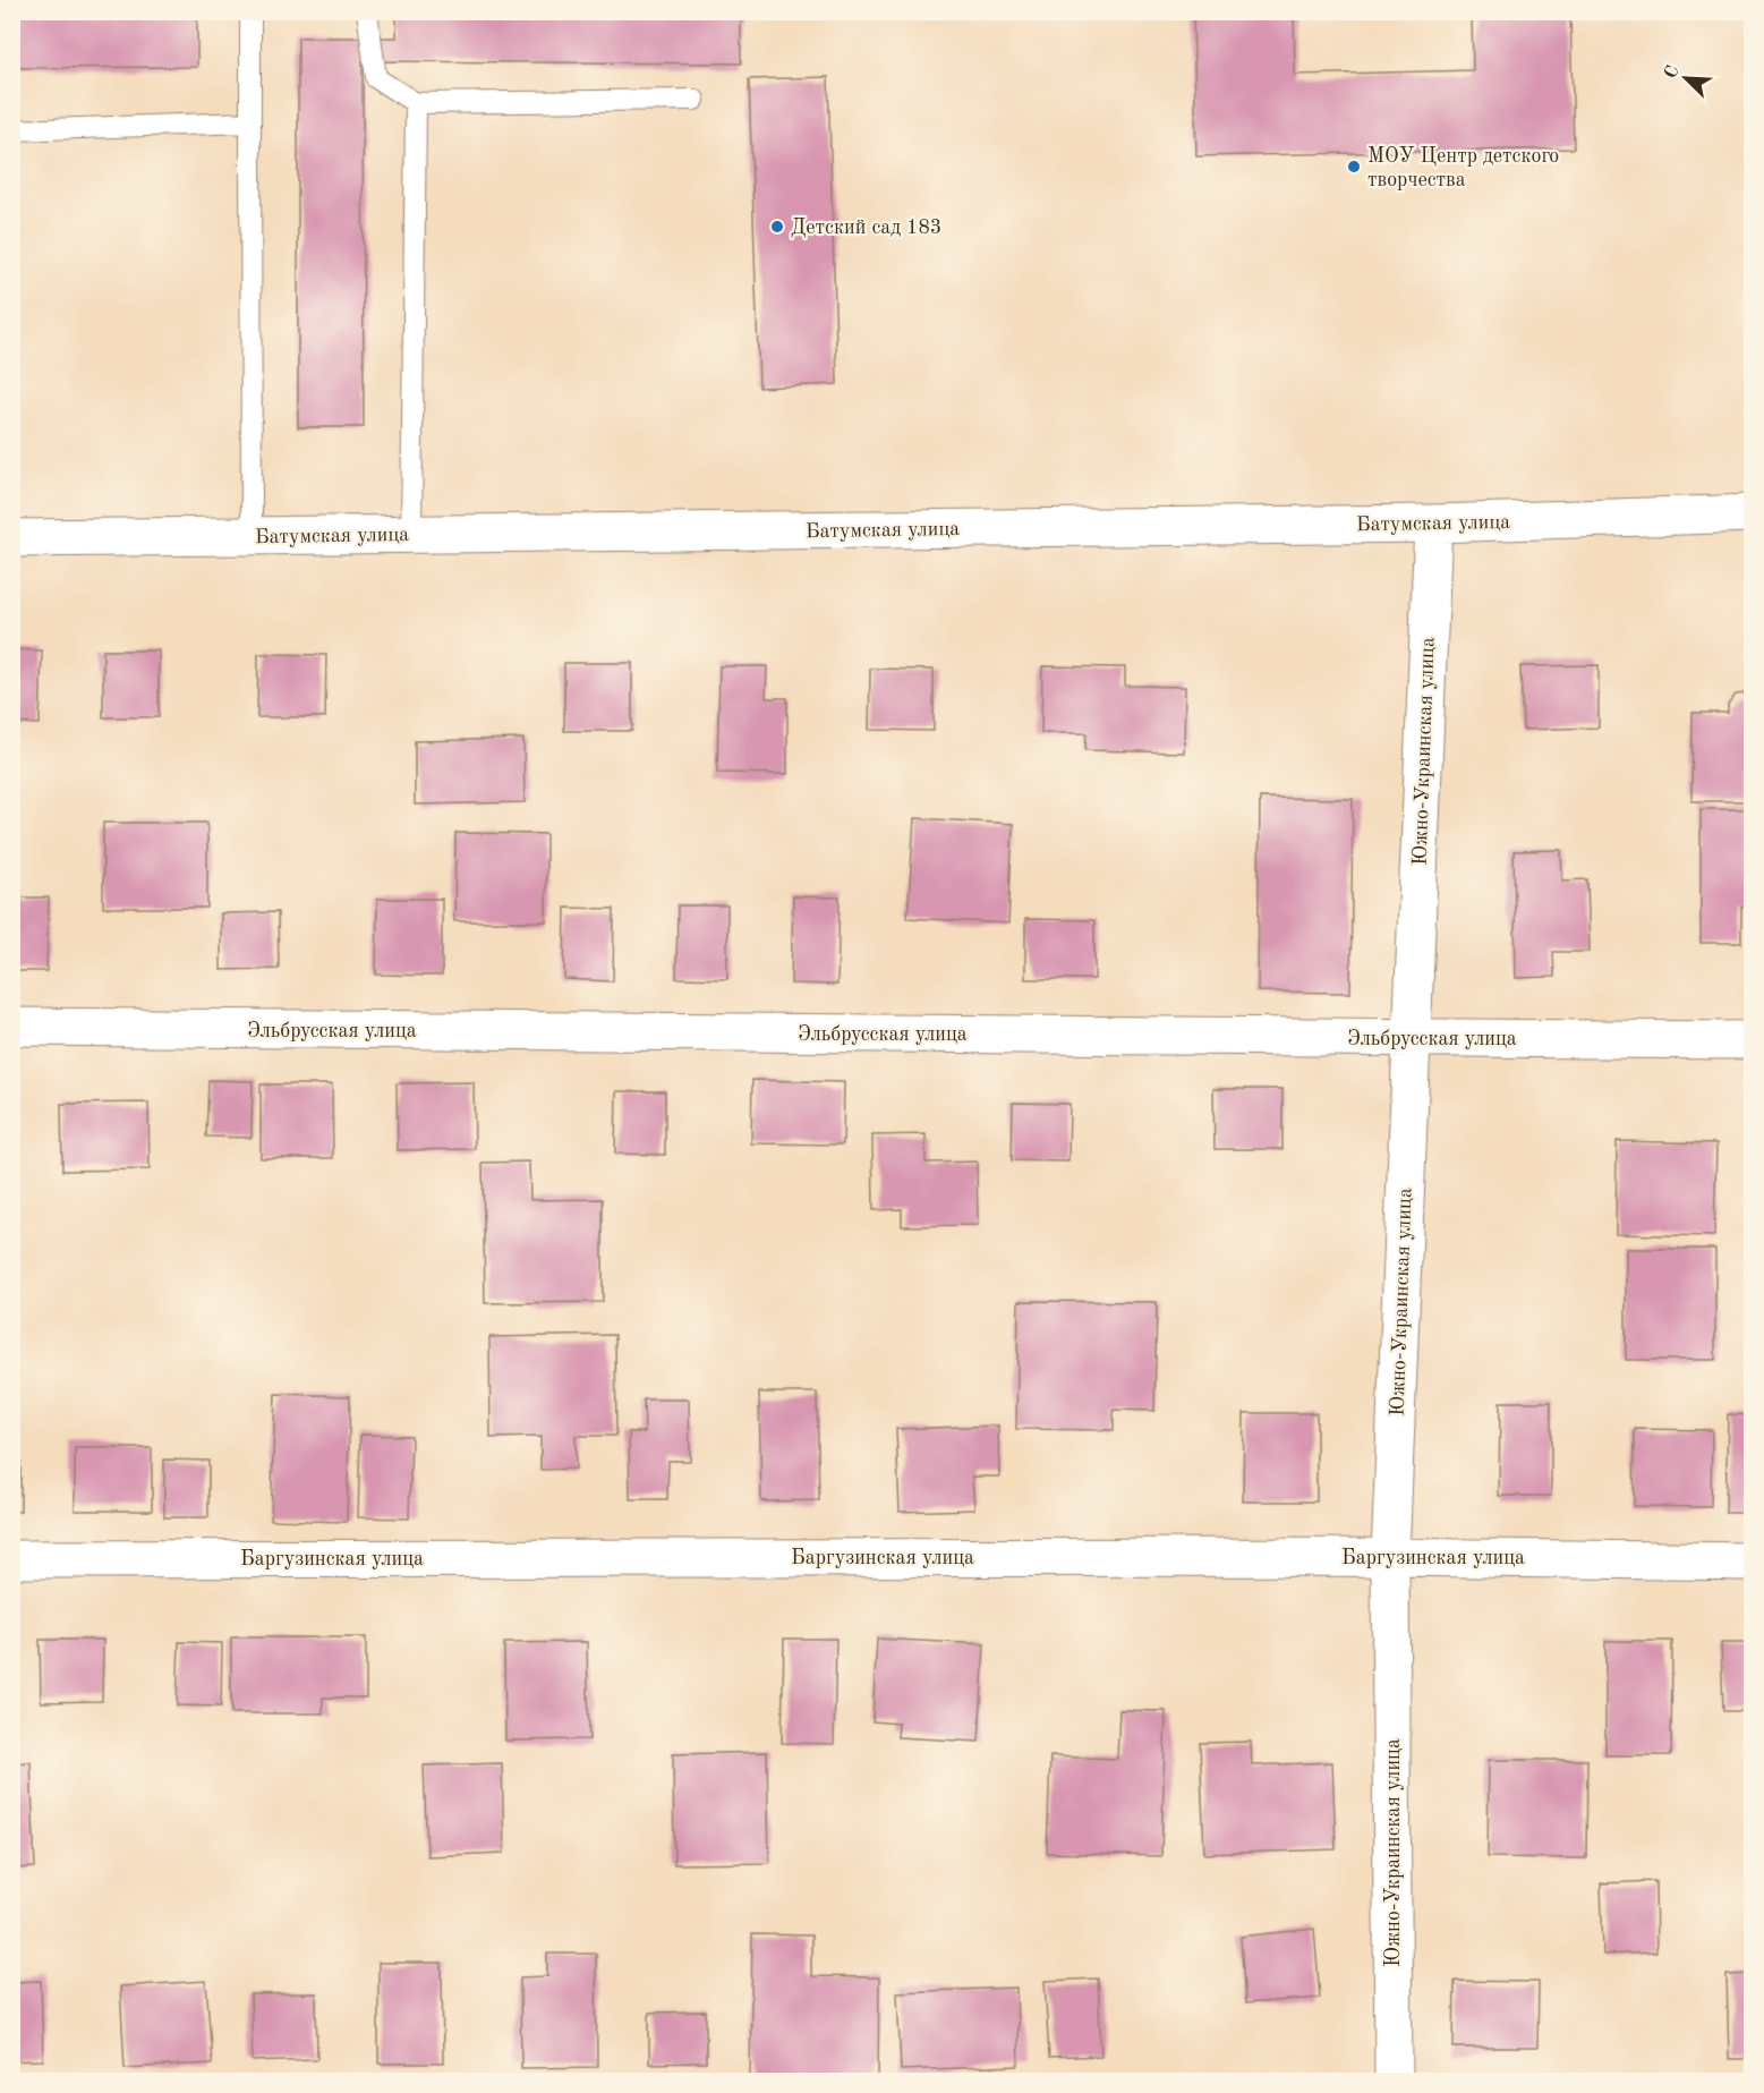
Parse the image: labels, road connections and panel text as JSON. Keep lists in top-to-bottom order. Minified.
{"streets":{"street":["Батумская улица","Южно-Украинская улица","Эльбрусская улица","Баргузинская улица"]},"crossings":[["Батумская улица","Южно-Украинская улица"],["Южно-Украинская улица","Эльбрусская улица"],["Южно-Украинская улица","Баргузинская улица"]],"places":["МОУ Центр детского творчества","Детский сад 183"],"north":"top left"}
